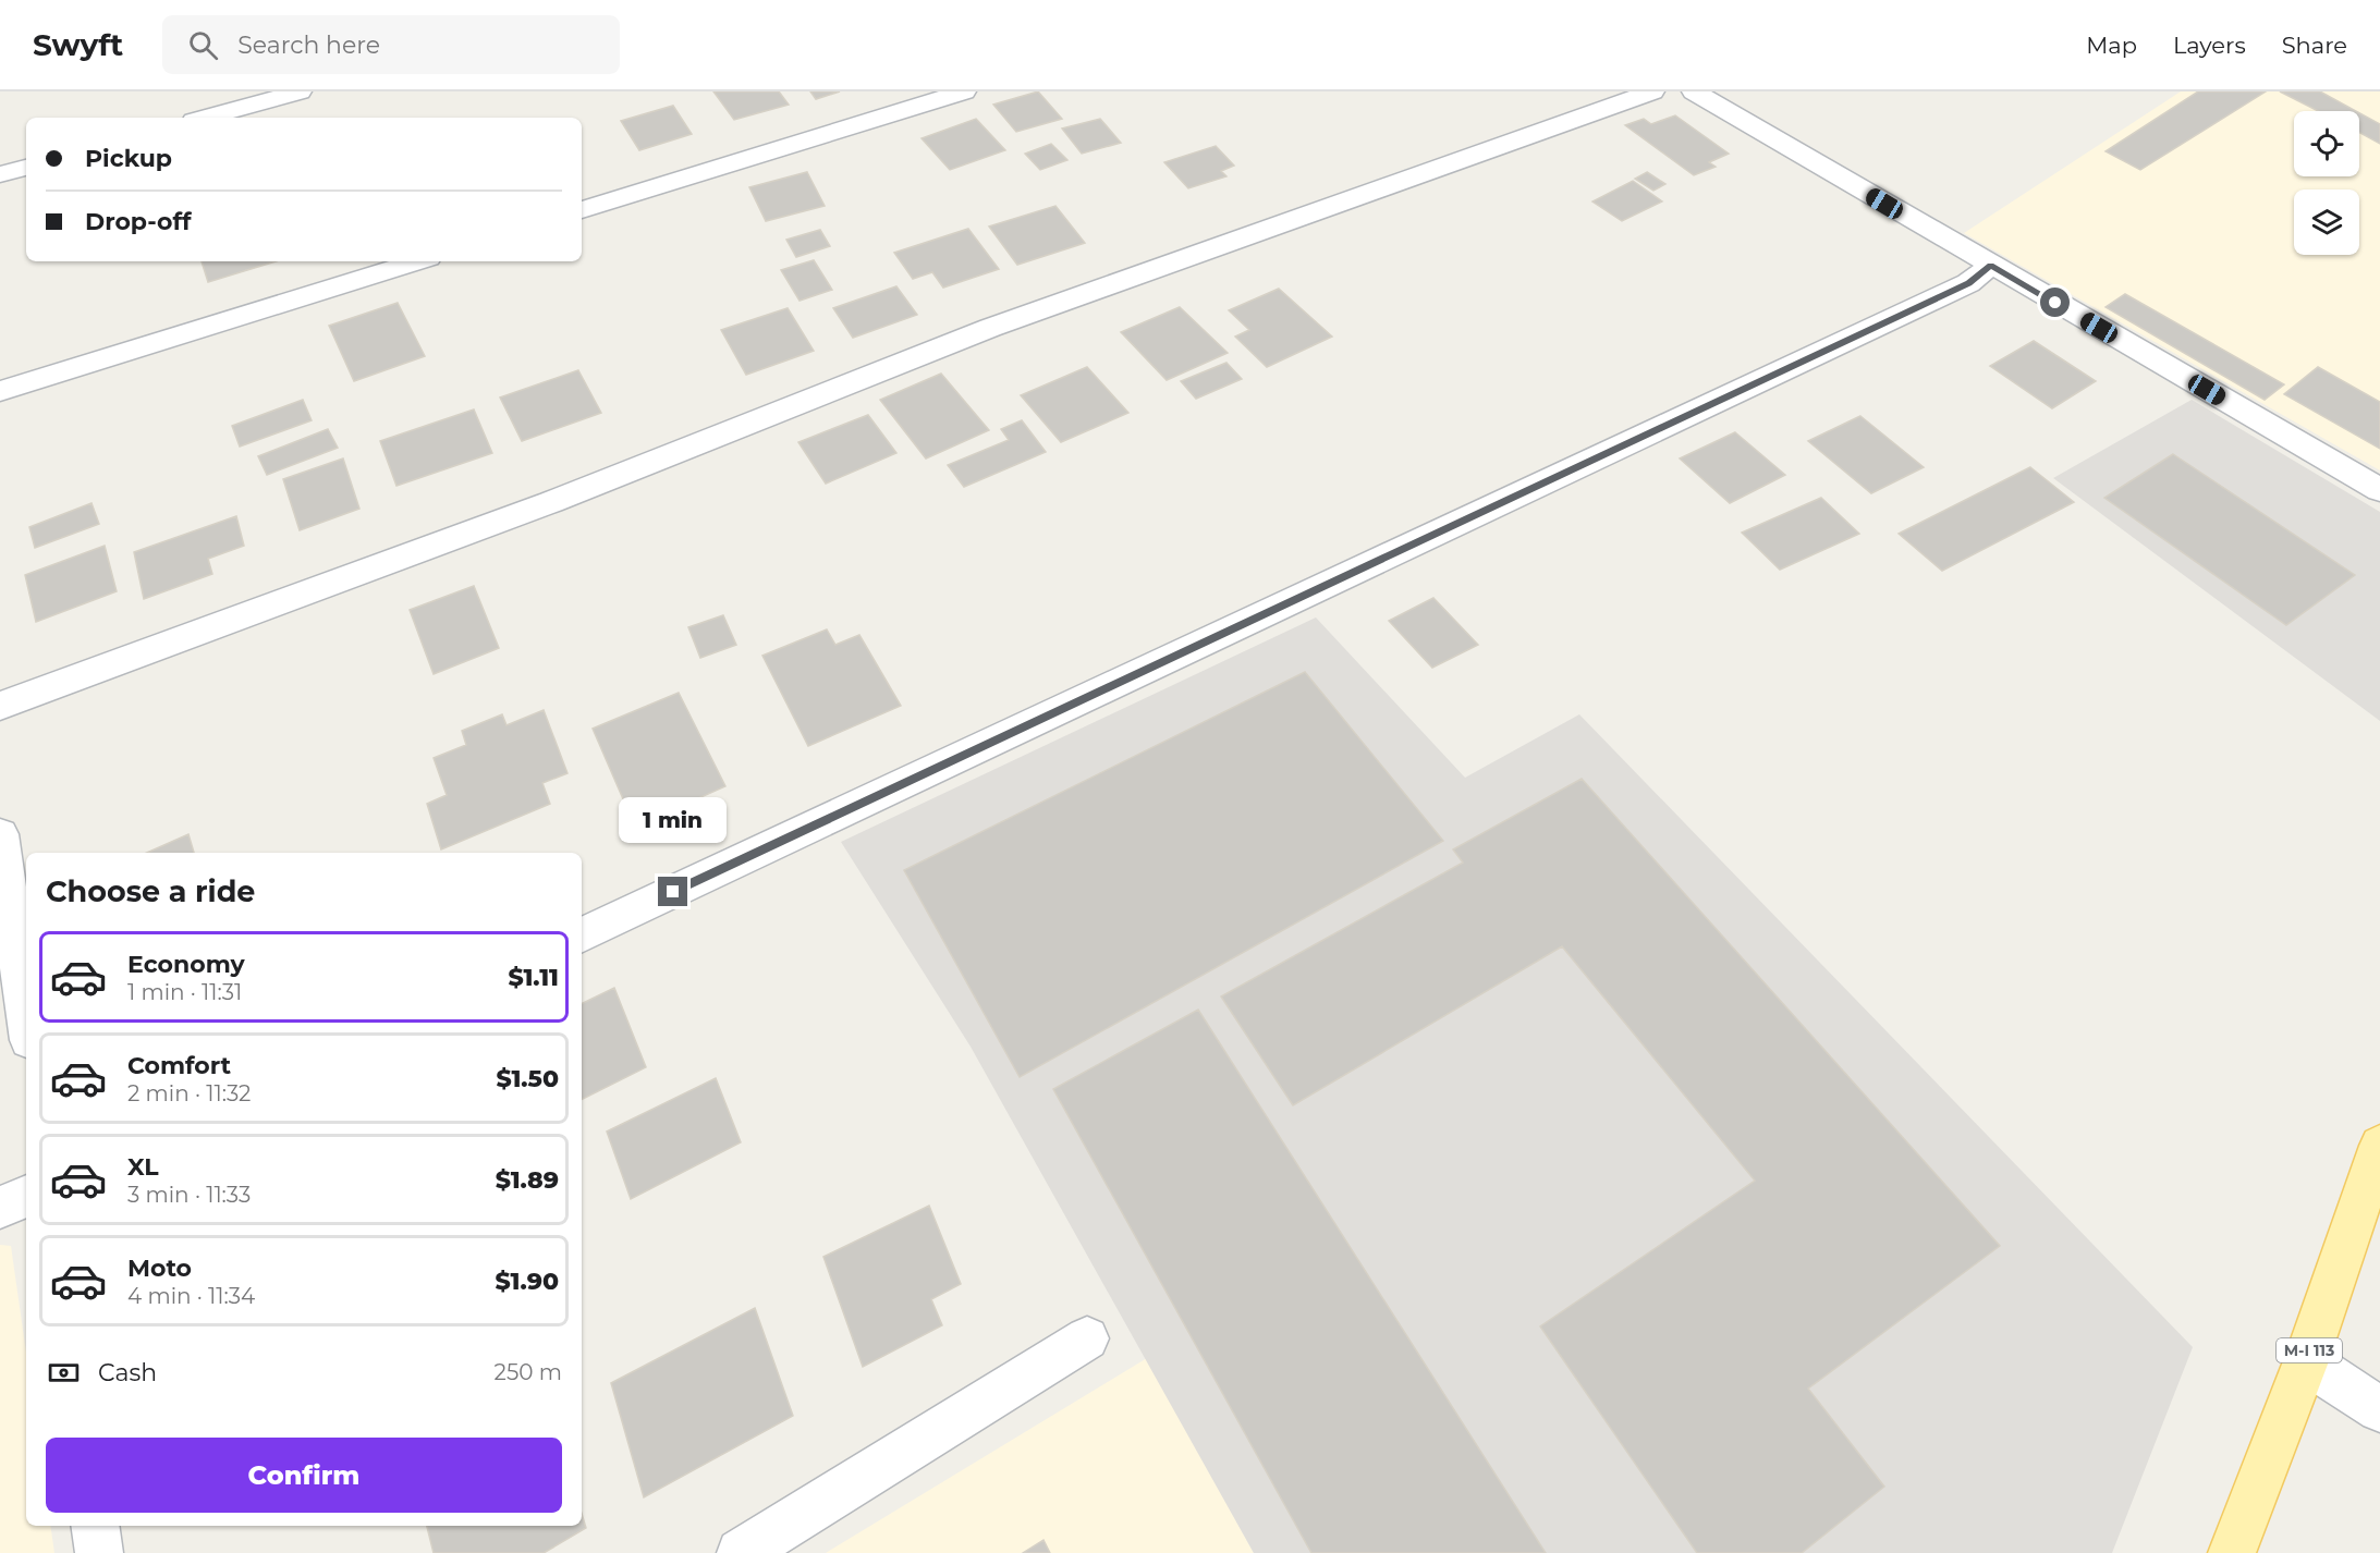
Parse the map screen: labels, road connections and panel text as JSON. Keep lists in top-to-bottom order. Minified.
{"streets":{"main road":["M-I 113"]},"page":{"header":"Swyft","search":"Search here","nav":["Map","Layers","Share"],"banner":["Pickup","Drop-off"],"bubble":"1 min","heading":"Choose a ride","list":[{"name":"Economy","note":"1 min · 11:31","value":"$1.11"},{"name":"Comfort","note":"2 min · 11:32","value":"$1.50"},{"name":"XL","note":"3 min · 11:33","value":"$1.89"},{"name":"Moto","note":"4 min · 11:34","value":"$1.90"}],"pay":["Cash","250 m"],"buttons":"Confirm"}}
